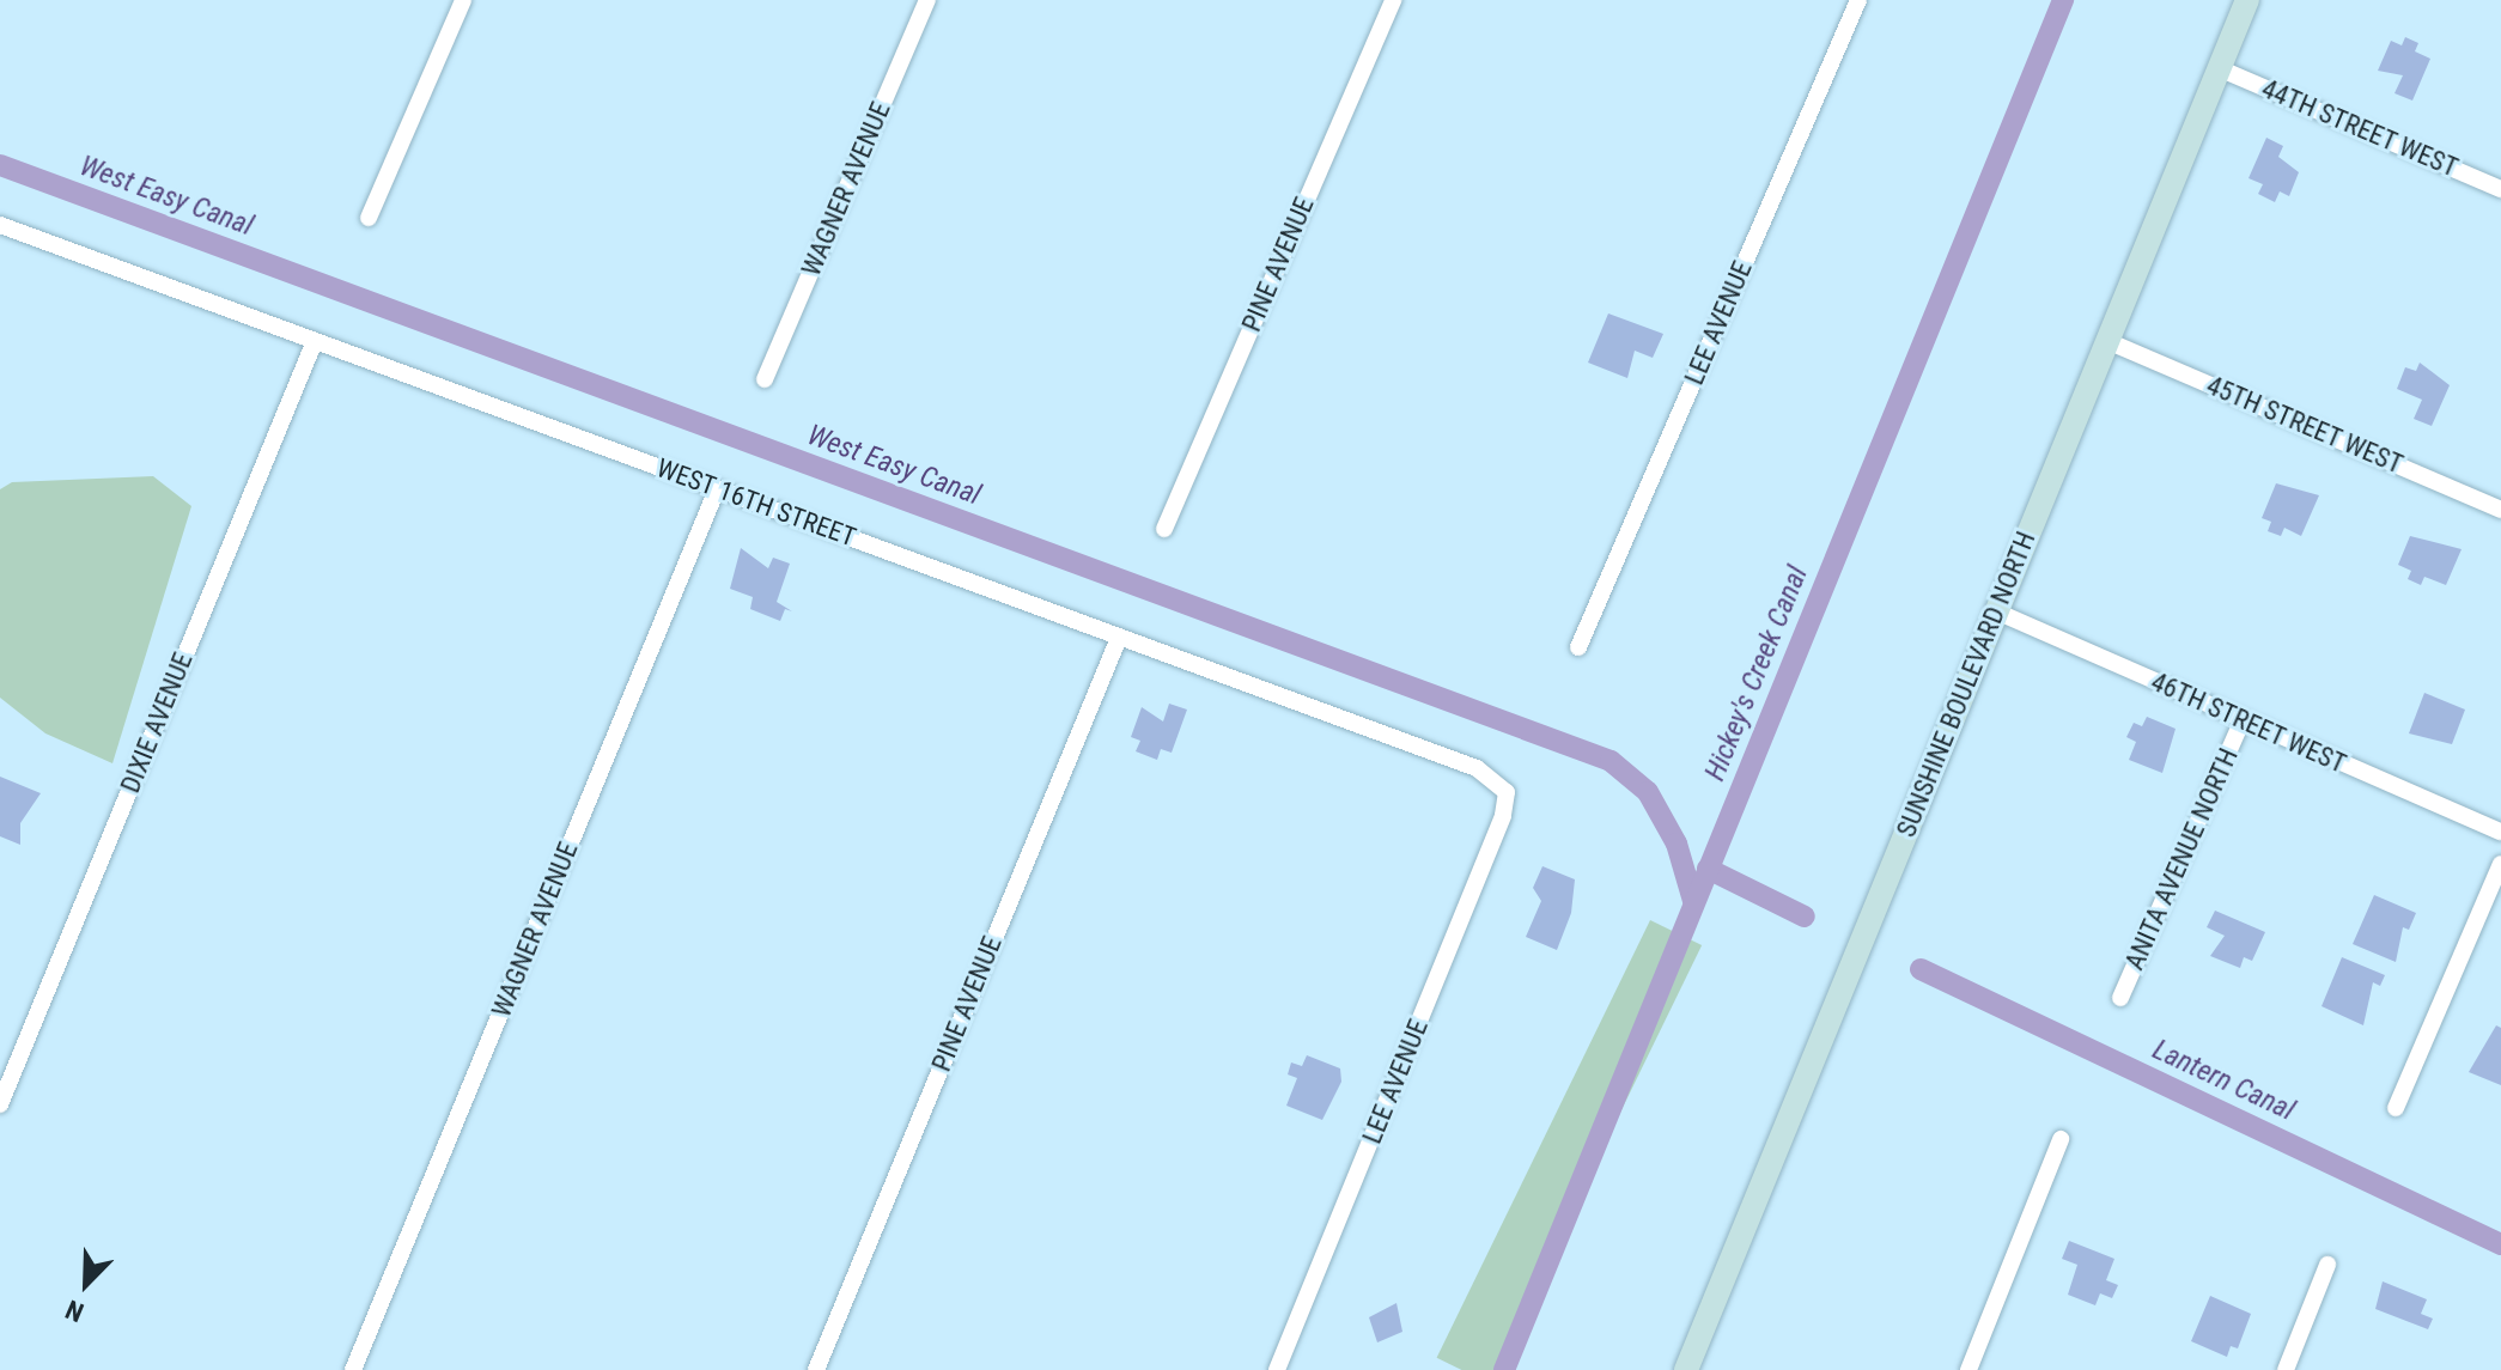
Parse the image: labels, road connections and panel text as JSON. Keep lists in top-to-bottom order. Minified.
{"streets":{"street":["44TH STREET WEST","WAGNER AVENUE","PINE AVENUE","LEE AVENUE","45TH STREET WEST","WEST 16TH STREET","SUNSHINE BOULEVARD NORTH","DIXIE AVENUE","46TH STREET WEST","ANITA AVENUE NORTH"]},"crossings":[["44TH STREET WEST","SUNSHINE BOULEVARD NORTH"],["WAGNER AVENUE","WEST 16TH STREET"],["PINE AVENUE","WEST 16TH STREET"],["LEE AVENUE","WEST 16TH STREET"],["45TH STREET WEST","SUNSHINE BOULEVARD NORTH"],["WEST 16TH STREET","DIXIE AVENUE"],["SUNSHINE BOULEVARD NORTH","46TH STREET WEST"],["46TH STREET WEST","ANITA AVENUE NORTH"]],"water":["West Easy Canal","Hickey's Creek Canal","Lantern Canal"],"north":"bottom left"}
